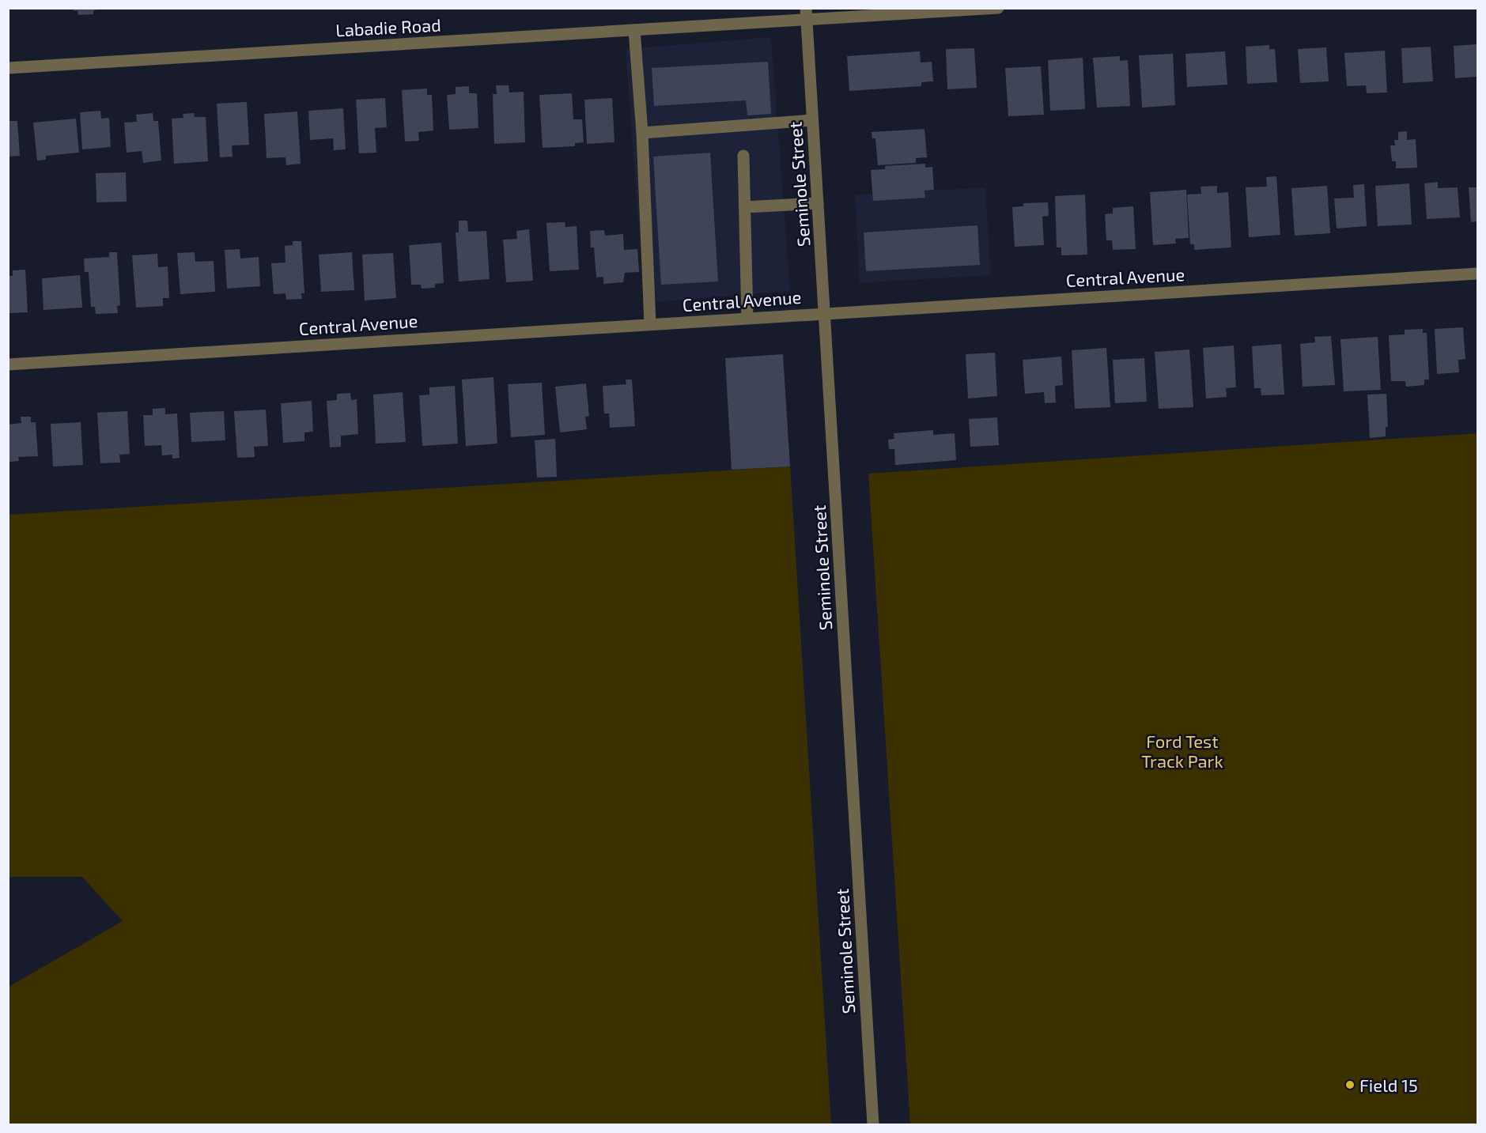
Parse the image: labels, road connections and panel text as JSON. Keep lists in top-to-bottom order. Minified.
{"streets":{"street":["Labadie Road","Seminole Street","Central Avenue"]},"crossings":[["Labadie Road","Seminole Street"],["Seminole Street","Central Avenue"]],"parks":["Ford Test Track Park"],"places":["Field 15"]}
